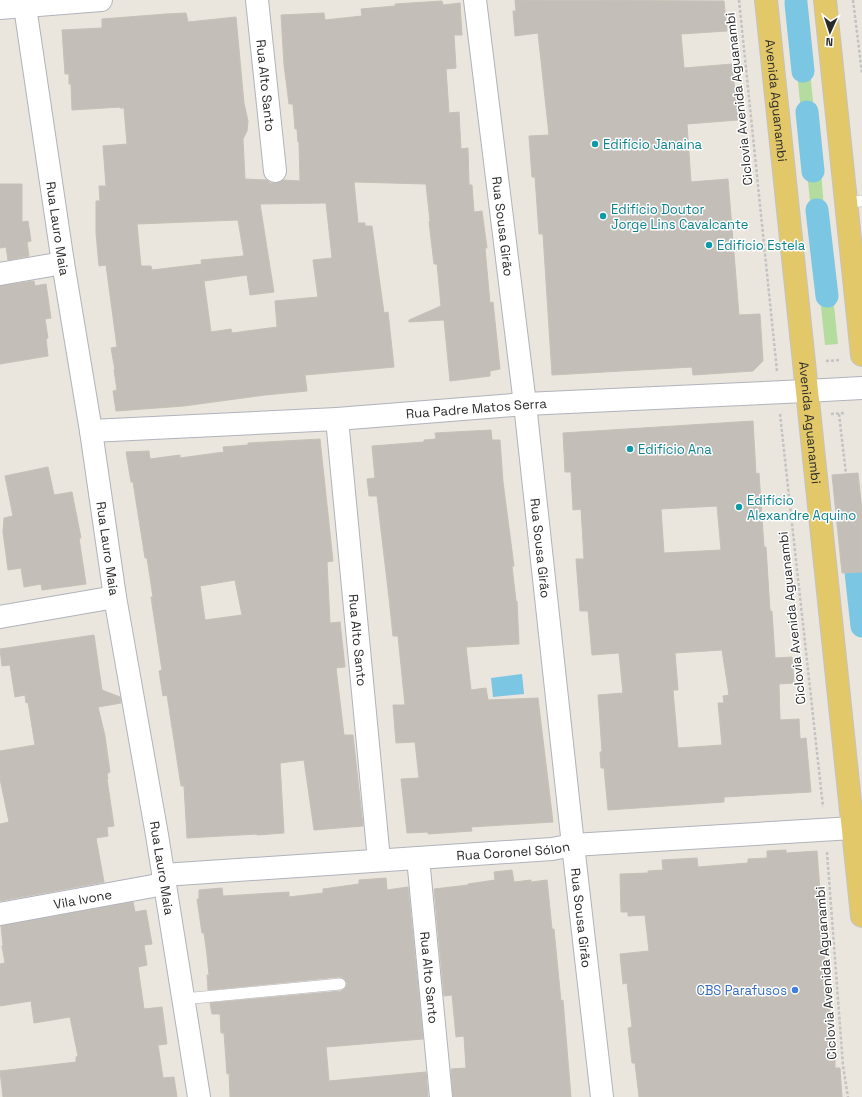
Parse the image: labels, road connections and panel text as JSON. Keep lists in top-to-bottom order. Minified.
{"streets":{"main road":["Avenida Aguanambi"],"street":["Rua Alto Santo","Rua Sousa Girão","Rua Lauro Maia","Rua Padre Matos Serra","Rua Coronel Sólon","Vila Ivone"],"path":["Ciclovia Avenida Aguanambi"]},"crossings":[["Rua Alto Santo","Rua Padre Matos Serra"],["Rua Alto Santo","Rua Coronel Sólon"],["Avenida Aguanambi","Rua Padre Matos Serra"],["Avenida Aguanambi","Rua Coronel Sólon"],["Rua Sousa Girão","Rua Padre Matos Serra"],["Rua Sousa Girão","Rua Coronel Sólon"],["Rua Lauro Maia","Rua Padre Matos Serra"],["Rua Lauro Maia","Rua Coronel Sólon"],["Rua Lauro Maia","Vila Ivone"],["Rua Coronel Sólon","Vila Ivone"]],"places":["Edifício Janaina","Edifício Doutor Jorge Lins Cavalcante","Edifício Estela","Edifício Ana","Edifício Alexandre Aquino","CBS Parafusos"],"north":"bottom"}
